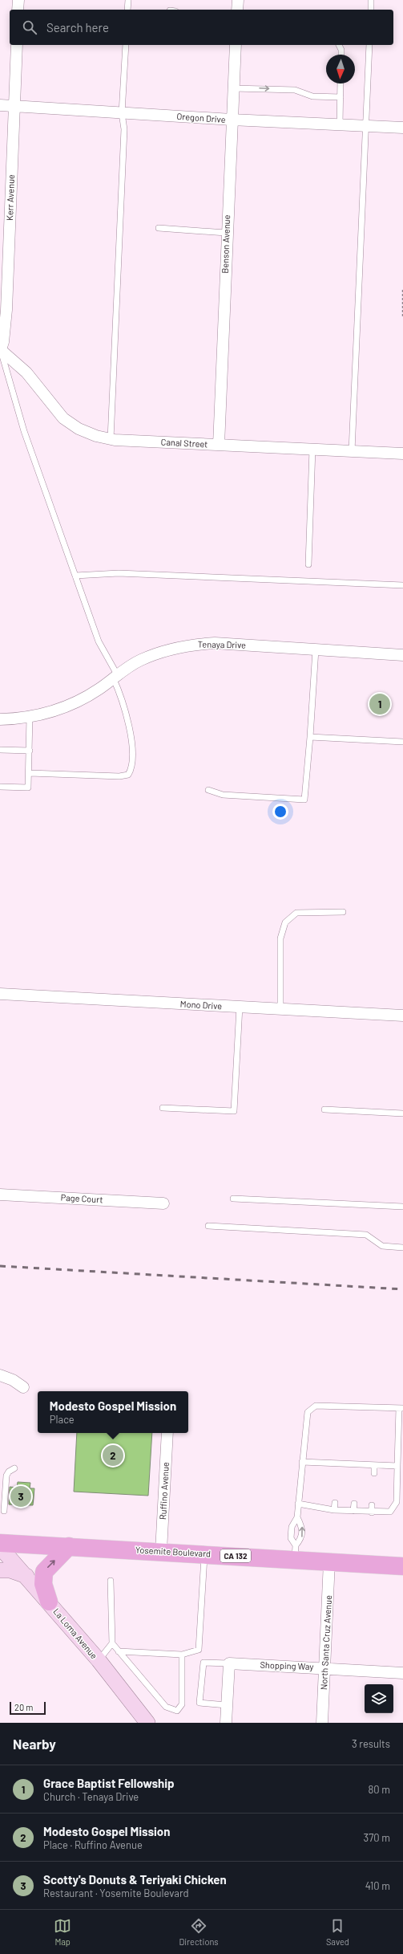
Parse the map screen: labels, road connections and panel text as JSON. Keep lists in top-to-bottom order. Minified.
{"streets":{"main road":["Yosemite Boulevard","CA 132","La Loma Avenue"],"street":["Oregon Drive","Kerr Avenue","Benson Avenue","Canal Street","Tenaya Drive","Mono Drive","Page Court","Ruffino Avenue","North Santa Cruz Avenue","Shopping Way"]},"crossings":[["Oregon Drive","Kerr Avenue"],["Oregon Drive","Benson Avenue"],["Kerr Avenue","Canal Street"],["Benson Avenue","Canal Street"],["Ruffino Avenue","Yosemite Boulevard"],["Yosemite Boulevard","North Santa Cruz Avenue"],["North Santa Cruz Avenue","Shopping Way"]],"scale_bar":"20 m","north":"bottom","page":{"search":"Search here","pins":["1","2","3"],"popup":["Modesto Gospel Mission","Place"],"scale":"20 m","heading":["Nearby","3 results"],"list":[{"mark":"1","name":"Grace Baptist Fellowship","note":"Church · Tenaya Drive","value":"80 m"},{"mark":"2","name":"Modesto Gospel Mission","note":"Place · Ruffino Avenue","value":"370 m"},{"mark":"3","name":"Scotty's Donuts & Teriyaki Chicken","note":"Restaurant · Yosemite Boulevard","value":"410 m"}],"nav":["Map","Directions","Saved"]}}
